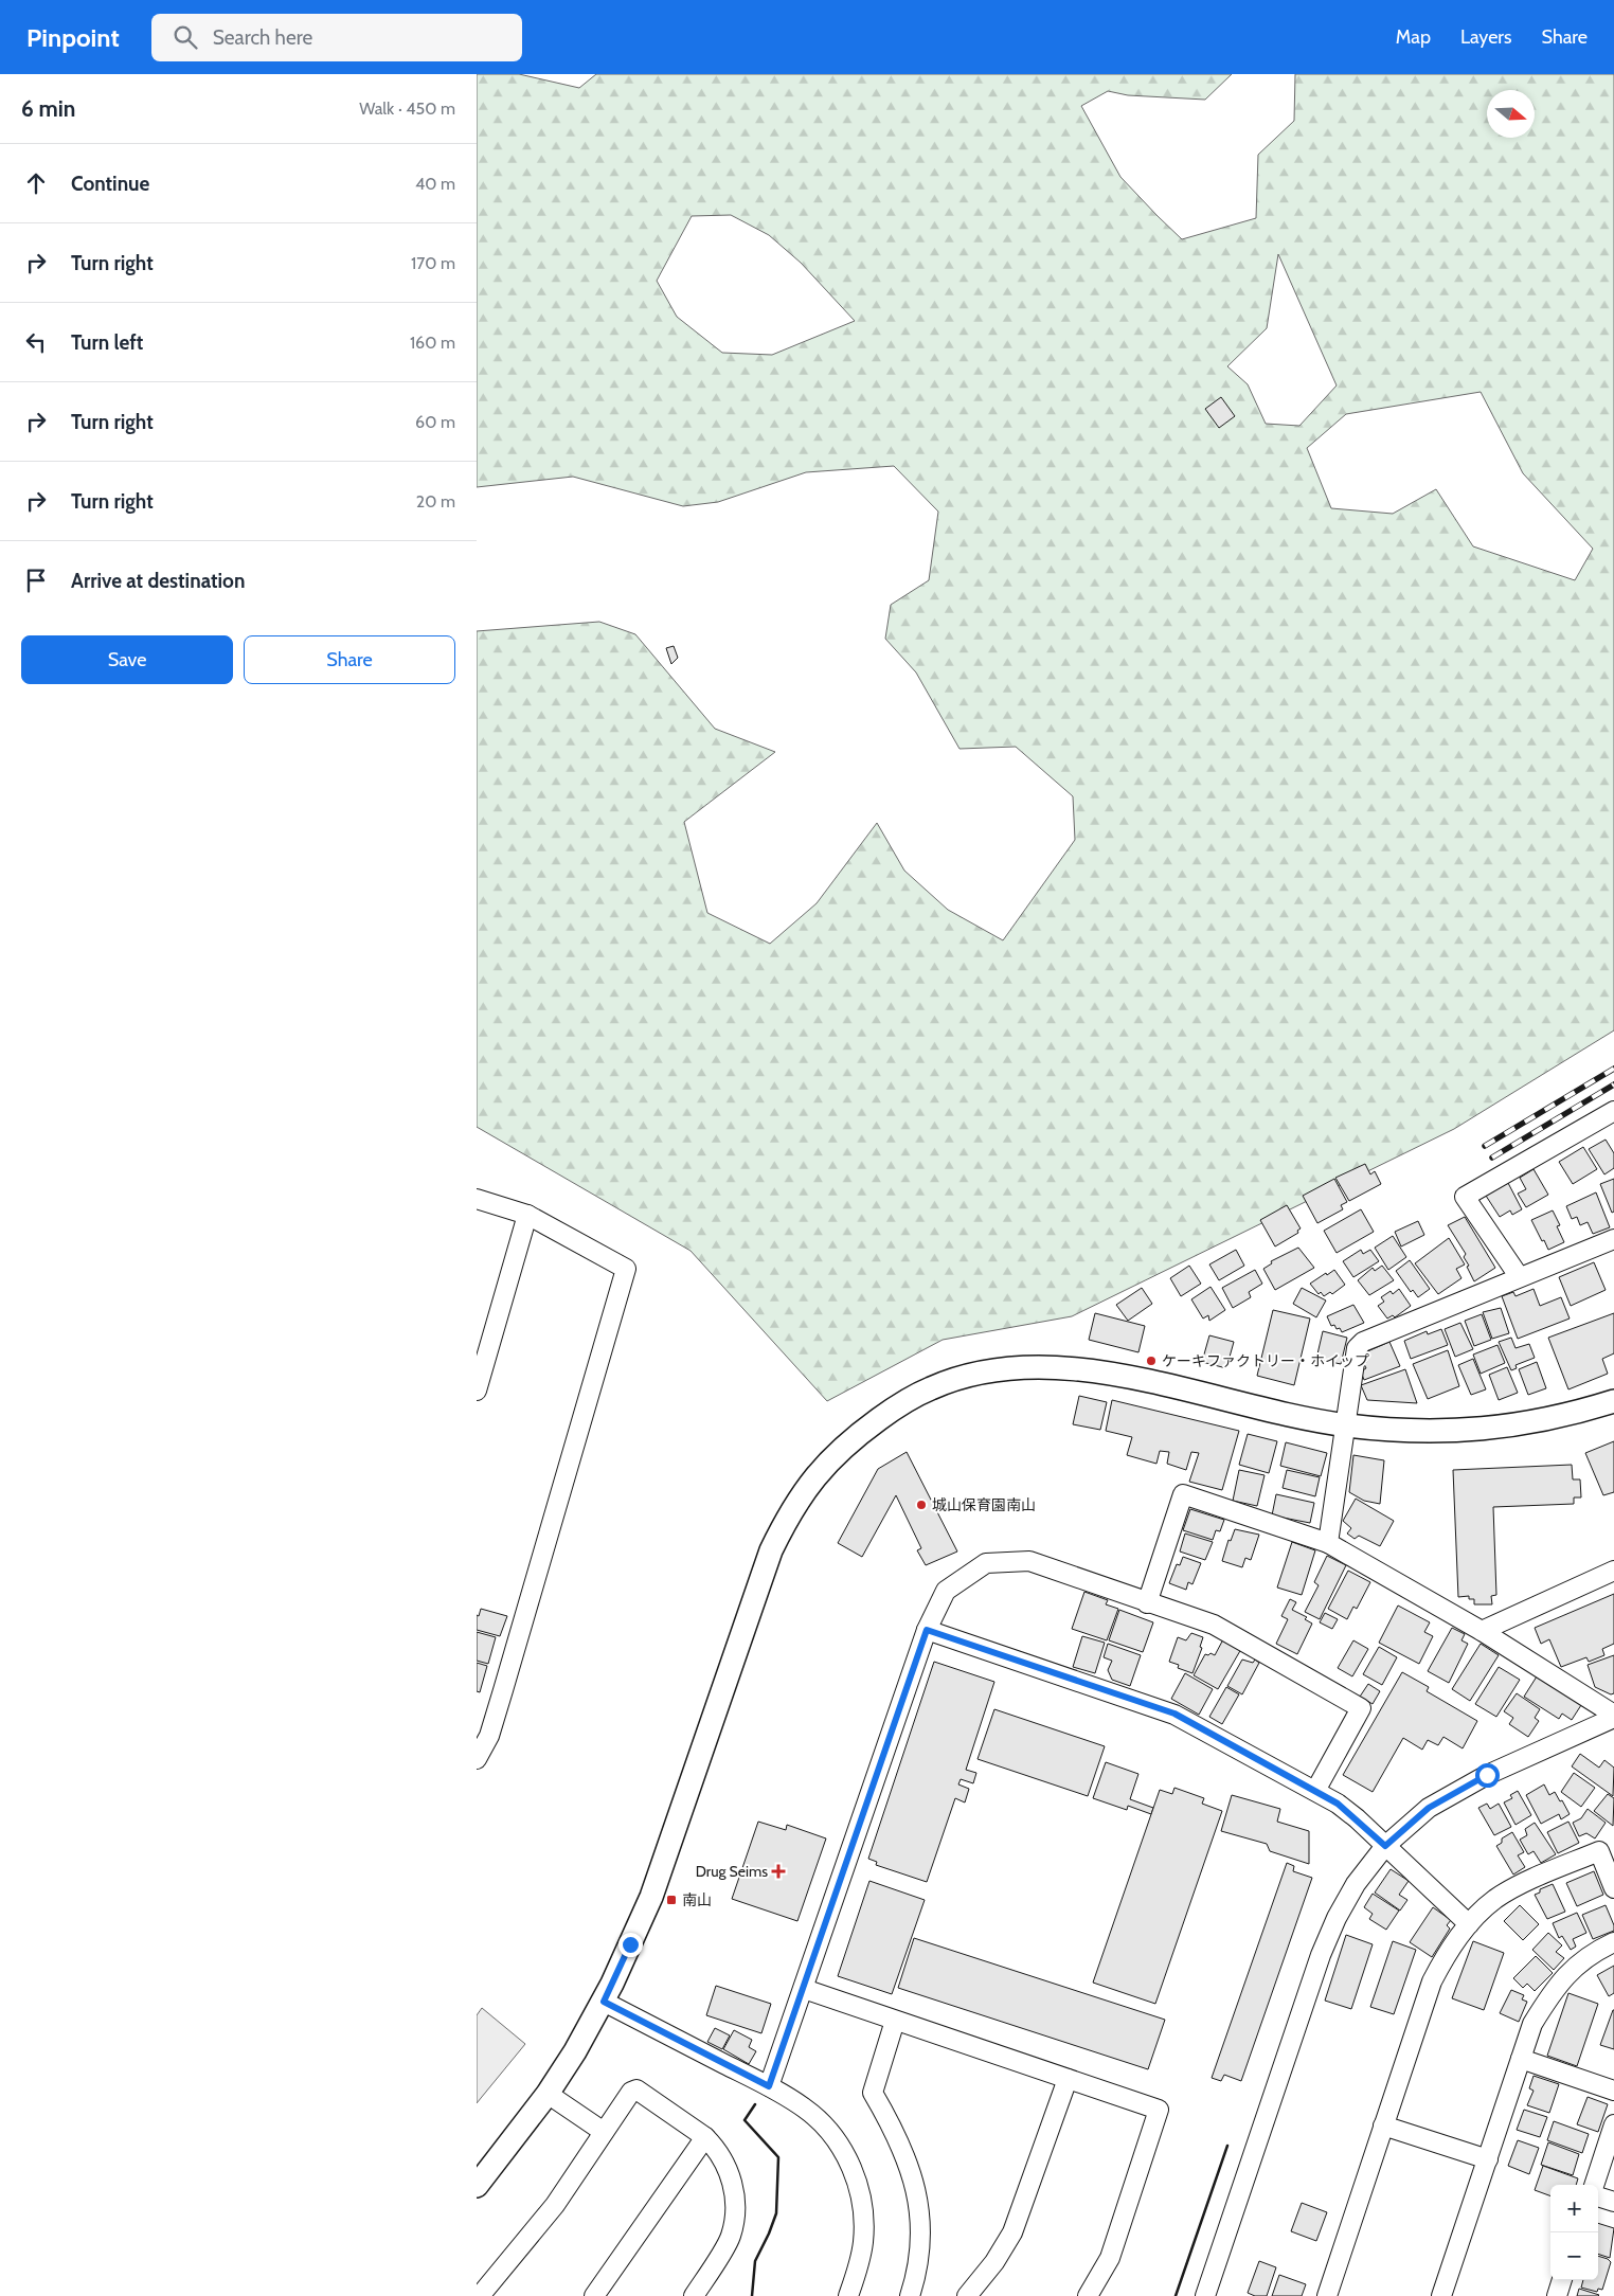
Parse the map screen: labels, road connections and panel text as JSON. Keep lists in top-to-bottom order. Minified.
{"places":{"other":["ケーキファクトリー・ホイップ","城山保育園南山"],"health":["Drug Seims"],"transit":["南山"]},"north":"right","page":{"header":"Pinpoint","search":"Search here","nav":["Map","Layers","Share"],"heading":["6 min","Walk · 450 m"],"list":[["Continue","40 m"],["Turn right","170 m"],["Turn left","160 m"],["Turn right","60 m"],["Turn right","20 m"],"Arrive at destination"],"buttons":["Save","Share"],"map_buttons":["+","−"]}}
